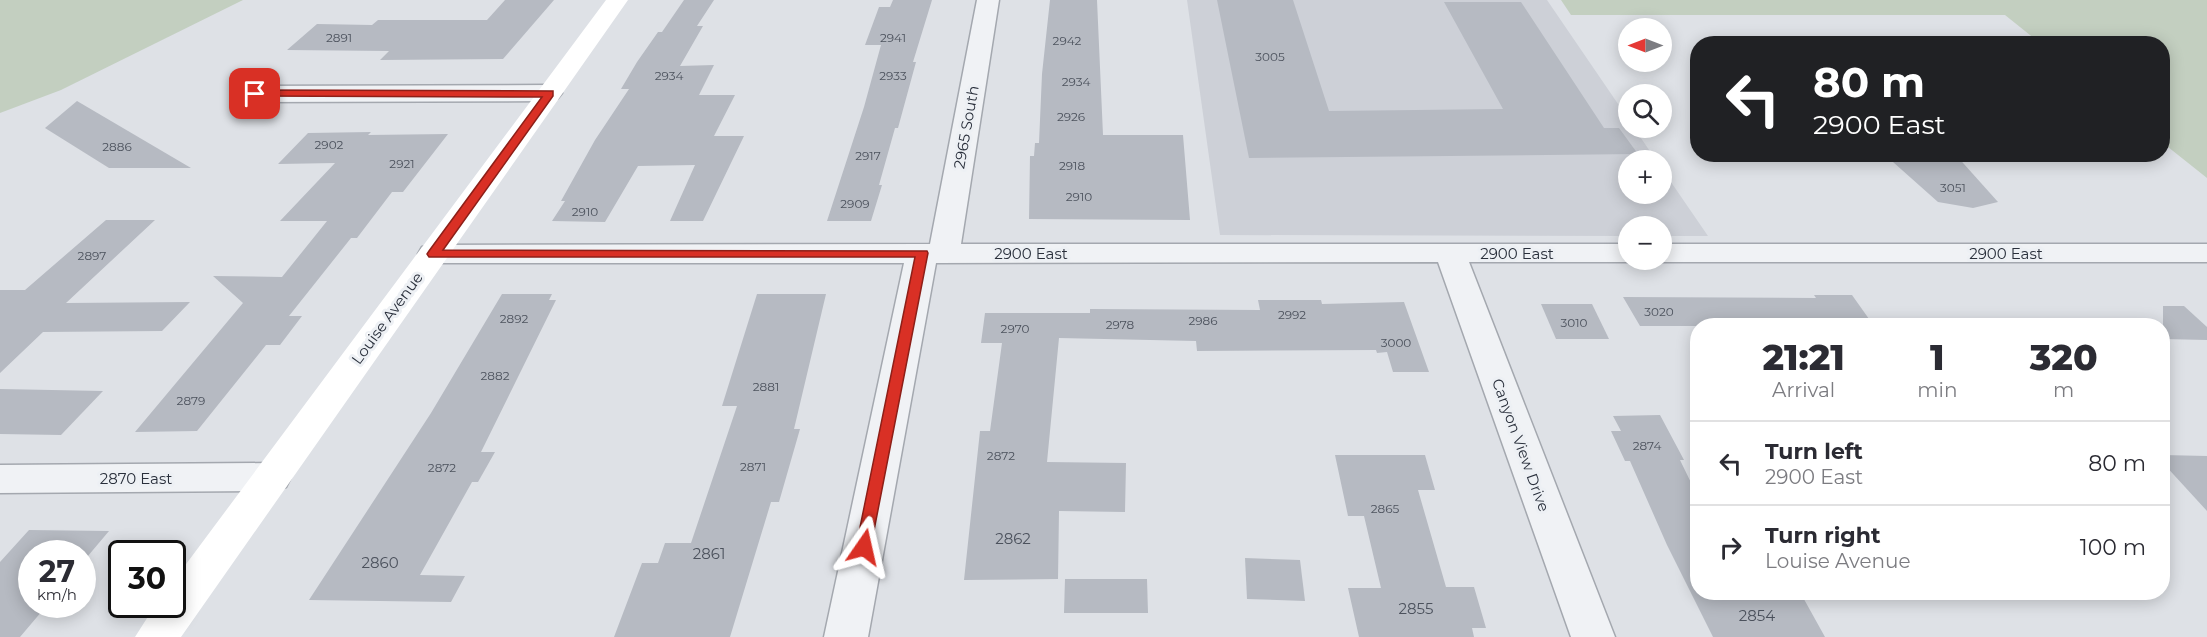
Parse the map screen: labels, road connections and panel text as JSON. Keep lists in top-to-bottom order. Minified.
{"streets":{"street":["2965 South","2900 East","Louise Avenue","Canyon View Drive","2870 East"]},"crossings":[["2965 South","2900 East"],["2900 East","Louise Avenue"],["2900 East","Canyon View Drive"],["Louise Avenue","2870 East"]],"house_numbers":["2891","2941","2942","3005","2934","2933","2934","2926","2902","2886","2917","2921","2918","3051","2910","2909","2910","2897","3020","2992","2892","2986","3010","2978","2970","3000","2882","2881","2879","2874","2872","2871","2872","2865","2862","2861","2860","2855","2854"],"north":"left","page":{"map_buttons":["+","−"],"turn":["80 m","2900 East"],"eta":["21:21","Arrival","1","min","320","m"],"list":[{"name":"Turn left","note":"2900 East","value":"80 m"},{"name":"Turn right","note":"Louise Avenue","value":"100 m"}],"speed":"27 km/h","limit":"30"}}
